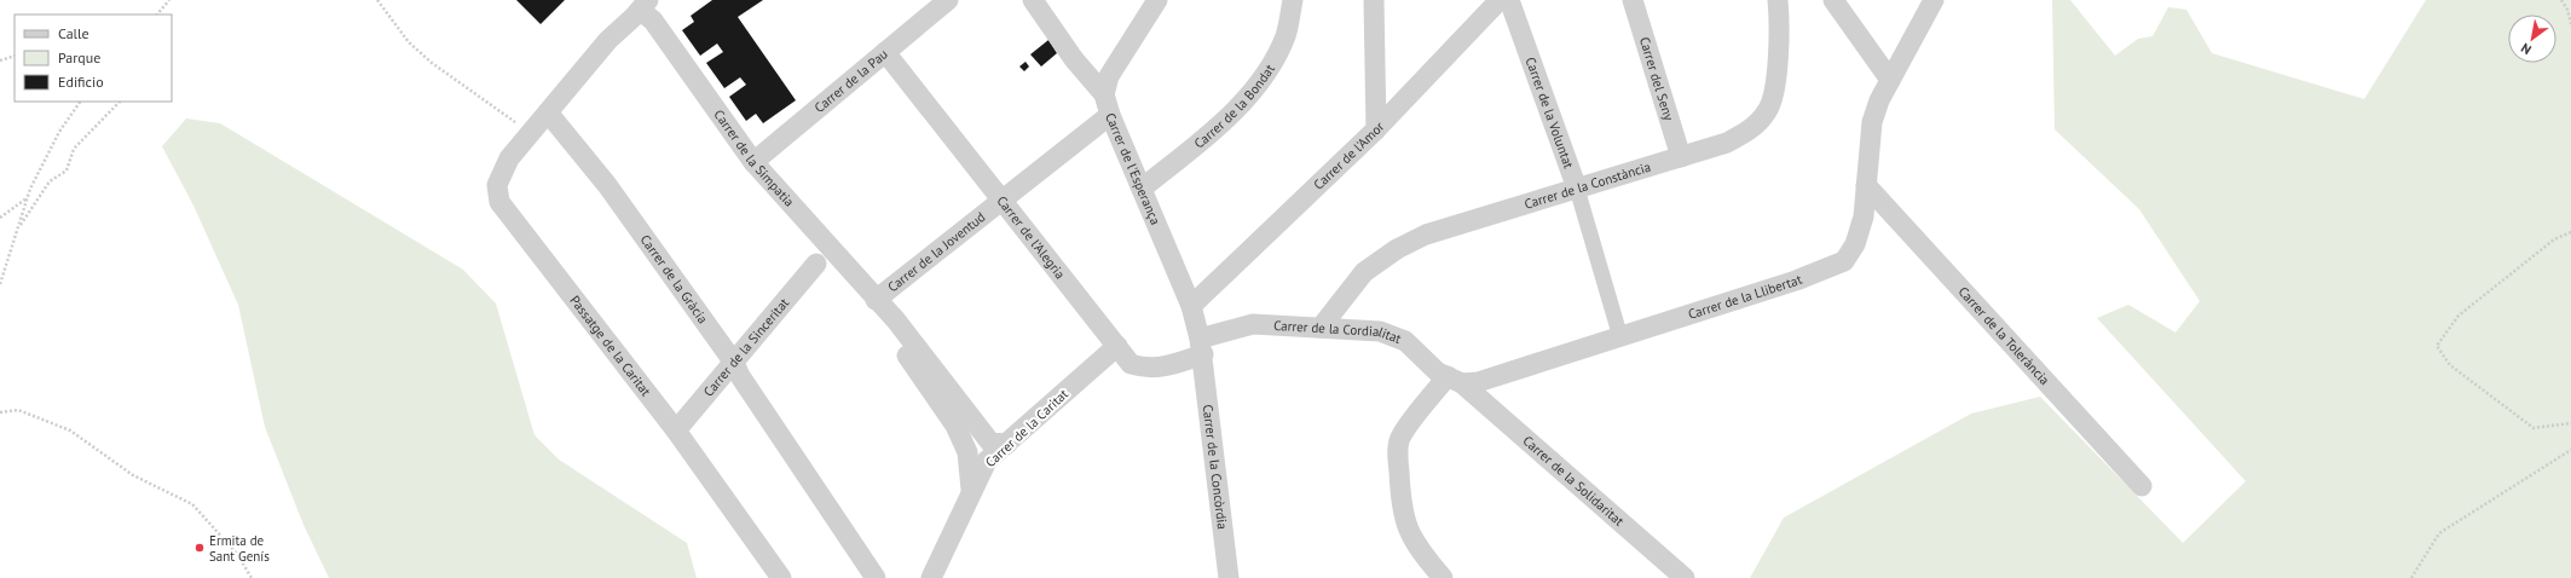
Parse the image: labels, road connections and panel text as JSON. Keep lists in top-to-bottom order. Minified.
{"streets":{"street":["Carrer del Seny","Carrer de la Pau","Carrer de la Bondat","Carrer de la Voluntat","Carrer de l'Amor","Carrer de la Simpatia","Carrer de l'Esperança","Carrer de la Constància","Carrer de l'Alegria","Carrer de la Joventud","Carrer de la Gràcia","Carrer de la Llibertat","Carrer de la Cordialitat","Carrer de la Tolerància","Passatge de la Caritat","Carrer de la Sinceritat","Carrer de la Caritat","Carrer de la Concòrdia","Carrer de la Solidaritat"]},"crossings":[["Carrer del Seny","Carrer de la Constància"],["Carrer de la Pau","Carrer de la Simpatia"],["Carrer de la Pau","Carrer de l'Alegria"],["Carrer de la Bondat","Carrer de l'Esperança"],["Carrer de la Voluntat","Carrer de la Constància"],["Carrer de la Voluntat","Carrer de la Llibertat"],["Carrer de l'Amor","Carrer de l'Esperança"],["Carrer de la Simpatia","Carrer de la Joventud"],["Carrer de la Simpatia","Carrer de la Caritat"],["Carrer de l'Esperança","Carrer de l'Alegria"],["Carrer de l'Esperança","Carrer de la Joventud"],["Carrer de l'Esperança","Carrer de la Cordialitat"],["Carrer de l'Esperança","Carrer de la Concòrdia"],["Carrer de la Constància","Carrer de la Cordialitat"],["Carrer de l'Alegria","Carrer de la Joventud"],["Carrer de l'Alegria","Carrer de la Cordialitat"],["Carrer de l'Alegria","Carrer de la Caritat"],["Carrer de l'Alegria","Carrer de la Concòrdia"],["Carrer de la Gràcia","Passatge de la Caritat"],["Carrer de la Gràcia","Carrer de la Sinceritat"],["Carrer de la Llibertat","Carrer de la Cordialitat"],["Carrer de la Llibertat","Carrer de la Tolerància"],["Carrer de la Llibertat","Carrer de la Solidaritat"],["Carrer de la Cordialitat","Carrer de la Concòrdia"],["Carrer de la Cordialitat","Carrer de la Solidaritat"],["Passatge de la Caritat","Carrer de la Sinceritat"]],"places":["Ermita de Sant Genís"],"legend":["Calle","Parque","Edificio"],"north":"bottom left"}
